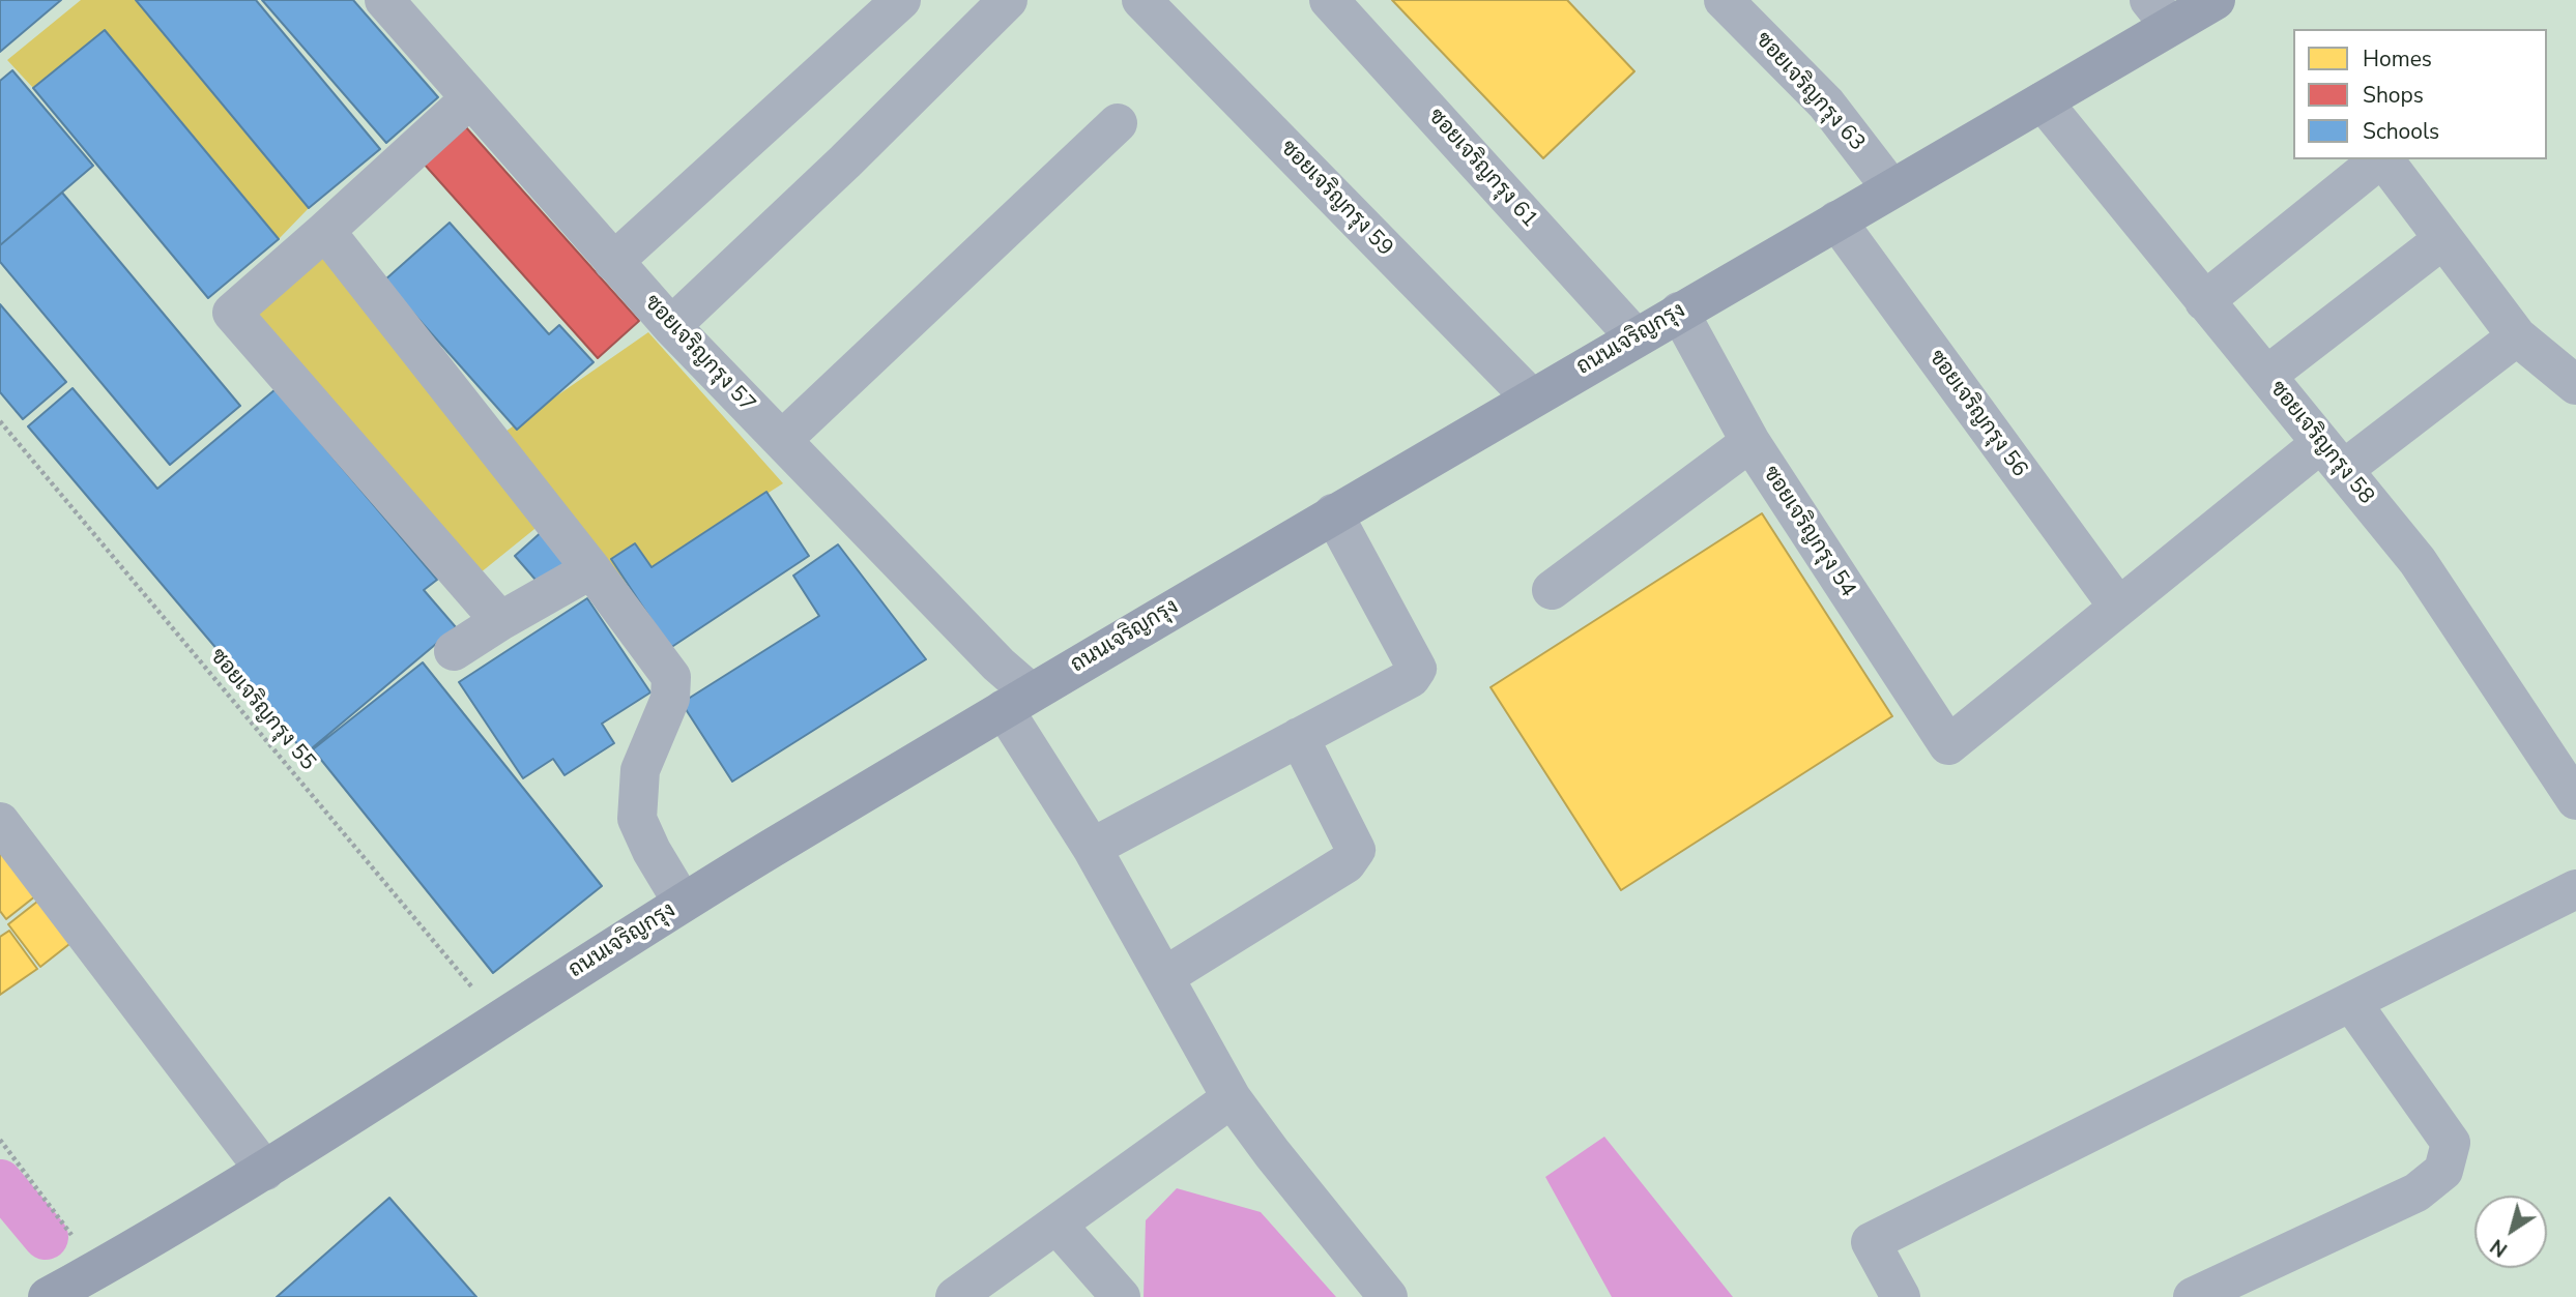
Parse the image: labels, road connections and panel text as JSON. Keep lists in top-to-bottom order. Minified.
{"streets":{"main road":["ถนนเจริญกรุง"],"street":["ซอยเจริญกรุง 63","ซอยเจริญกรุง 61","ซอยเจริญกรุง 59","ซอยเจริญกรุง 57","ซอยเจริญกรุง 56","ซอยเจริญกรุง 58","ซอยเจริญกรุง 54"],"path":["ซอยเจริญกรุง 55"]},"crossings":[["ซอยเจริญกรุง 63","ถนนเจริญกรุง"],["ซอยเจริญกรุง 61","ถนนเจริญกรุง"],["ซอยเจริญกรุง 59","ถนนเจริญกรุง"],["ถนนเจริญกรุง","ซอยเจริญกรุง 57"],["ถนนเจริญกรุง","ซอยเจริญกรุง 56"],["ถนนเจริญกรุง","ซอยเจริญกรุง 58"],["ถนนเจริญกรุง","ซอยเจริญกรุง 54"],["ถนนเจริญกรุง","ซอยเจริญกรุง 55"],["ซอยเจริญกรุง 56","ซอยเจริญกรุง 54"]],"legend":["Homes","Shops","Schools"],"north":"bottom left"}
